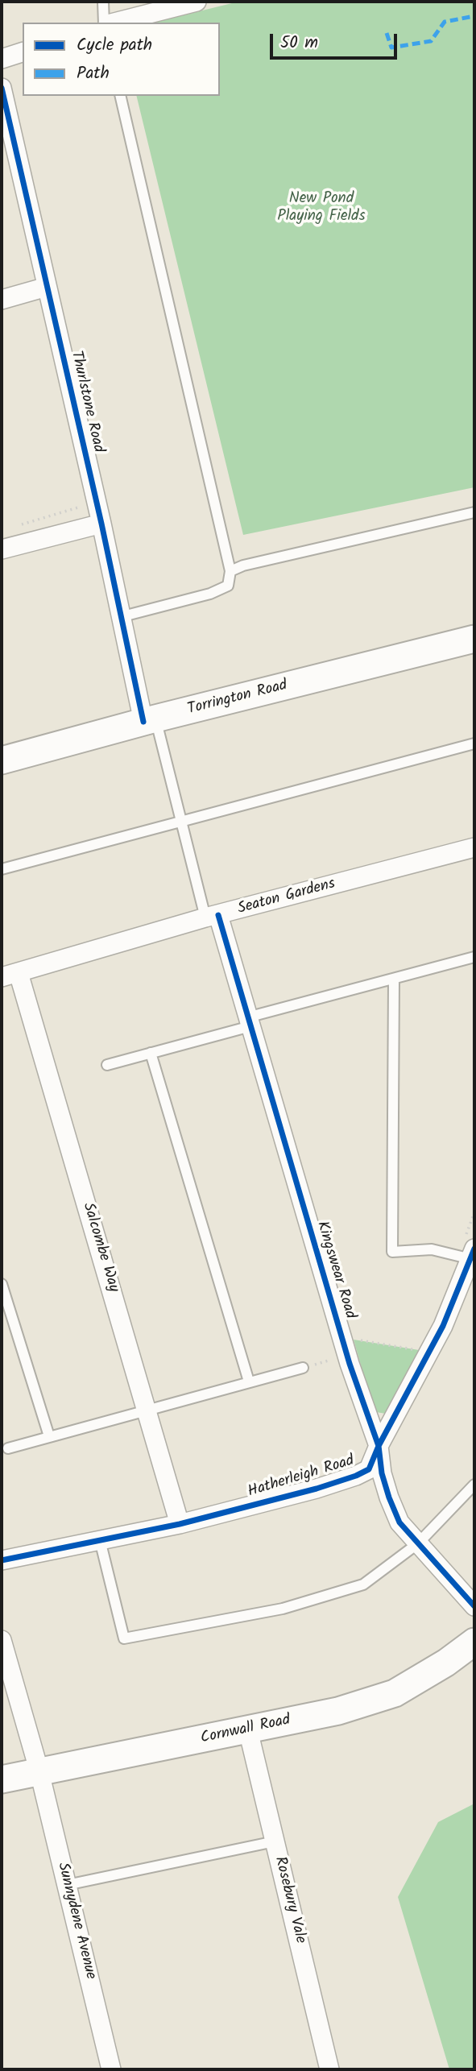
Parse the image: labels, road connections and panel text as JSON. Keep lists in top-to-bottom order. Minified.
{"streets":{"street":["Thurlstone Road","Torrington Road","Seaton Gardens","Salcombe Way","Kingswear Road","Hatherleigh Road","Cornwall Road","Rosebury Vale","Sunnydene Avenue"]},"crossings":[["Thurlstone Road","Torrington Road"],["Seaton Gardens","Salcombe Way"],["Seaton Gardens","Kingswear Road"],["Salcombe Way","Hatherleigh Road"],["Kingswear Road","Hatherleigh Road"],["Cornwall Road","Rosebury Vale"],["Cornwall Road","Sunnydene Avenue"]],"parks":["New Pond Playing Fields"],"legend":["Cycle path","Path"],"scale_bar":"50 m"}
